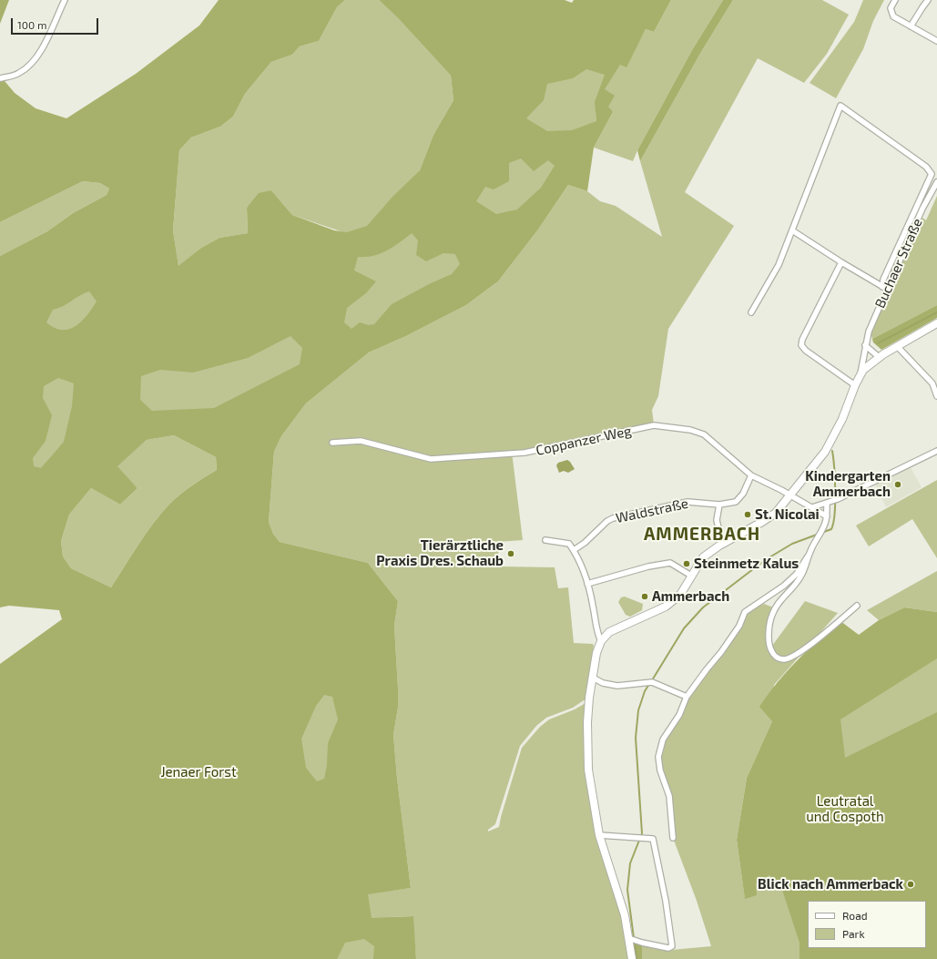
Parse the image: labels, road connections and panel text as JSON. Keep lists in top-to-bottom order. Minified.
{"streets":{"street":["Buchaer Straße","Coppanzer Weg","Waldstraße"]},"crossings":[["Coppanzer Weg","Waldstraße"]],"districts":["AMMERBACH"],"parks":["Jenaer Forst","Leutratal und Cospoth"],"places":["Kindergarten Ammerbach","St. Nicolai","Tierärztliche Praxis Dres. Schaub","Steinmetz Kalus","Ammerbach","Blick nach Ammerback"],"legend":["Road","Park"],"scale_bar":"100 m"}
